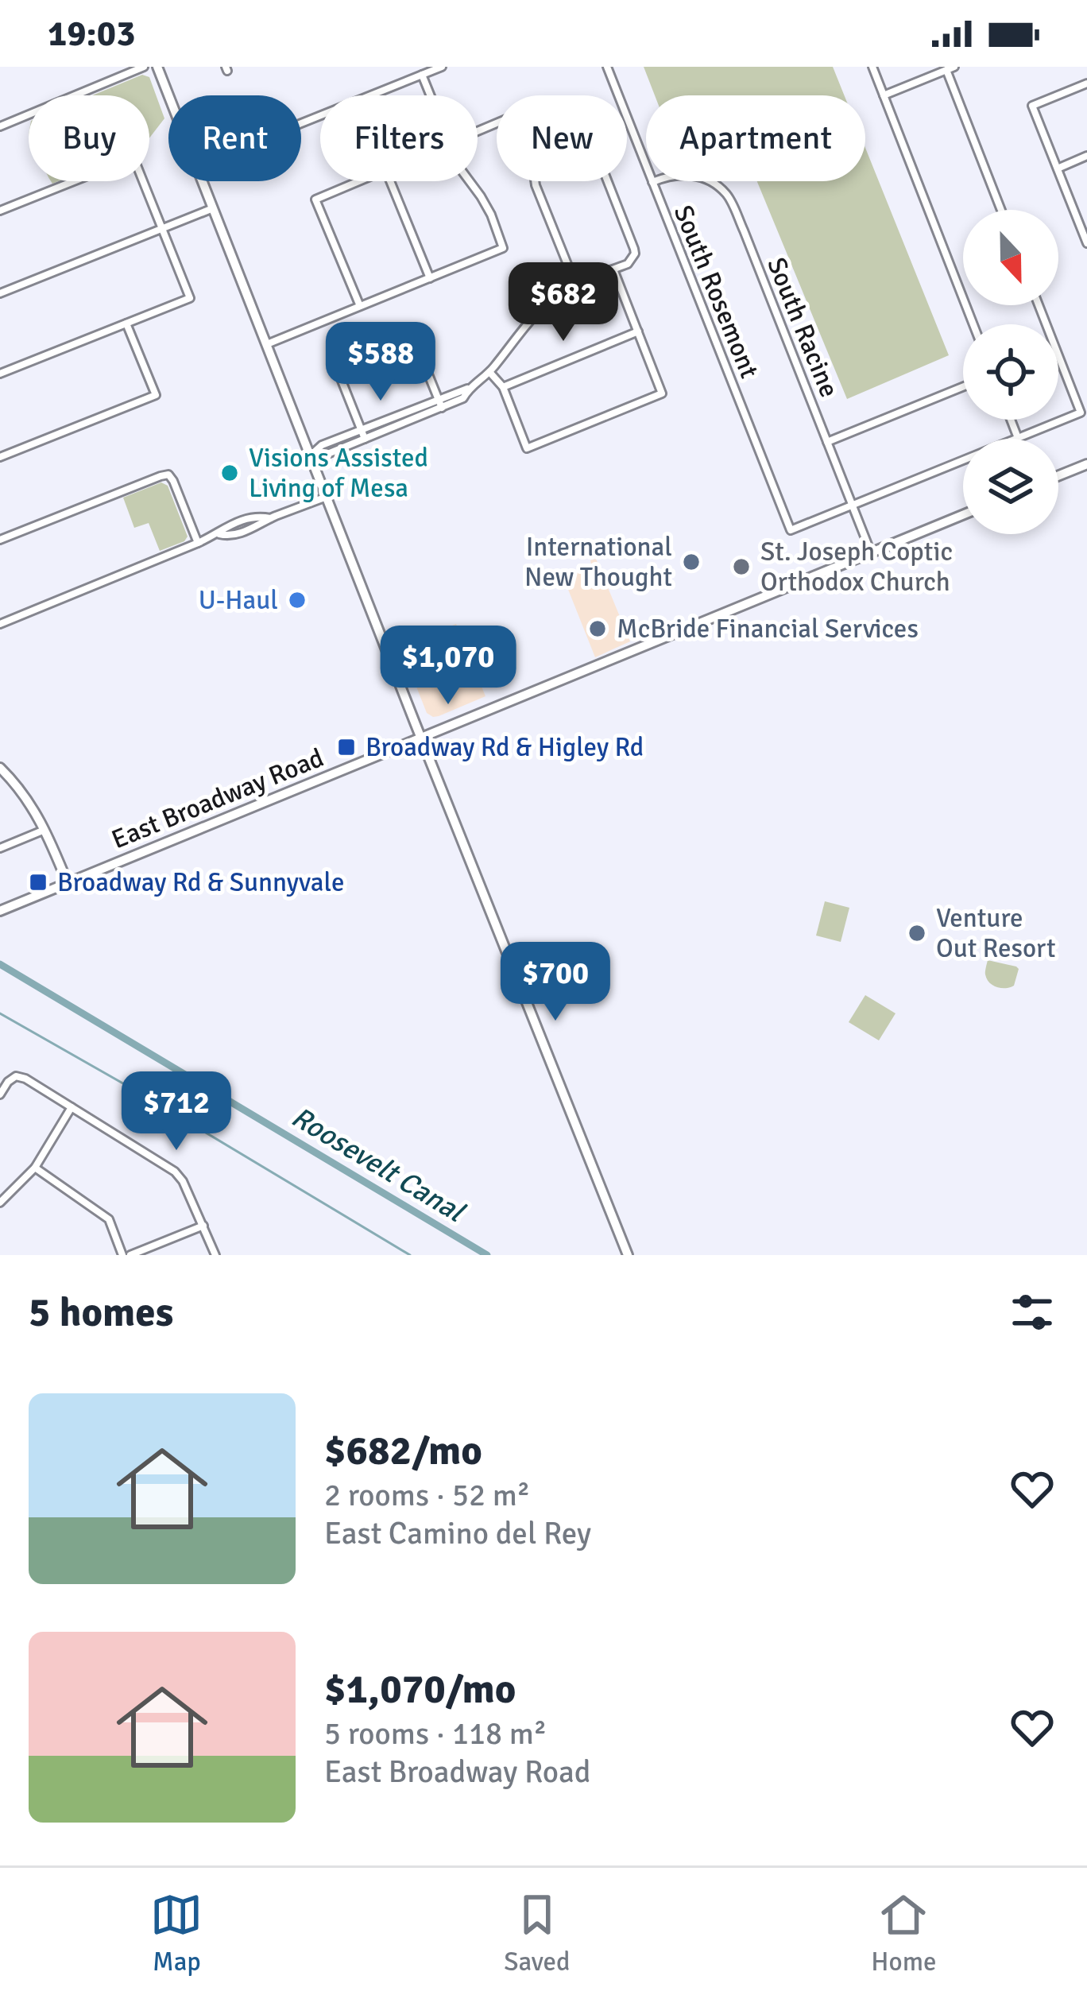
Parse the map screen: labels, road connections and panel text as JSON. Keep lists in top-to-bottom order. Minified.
{"streets":{"main road":["East Broadway Road"],"street":["South Rosemont","South Racine"]},"crossings":[["South Rosemont","South Racine"],["South Racine","East Broadway Road"]],"water":["Roosevelt Canal"],"places":{"other":["Visions Assisted Living of Mesa","International New Thought","St. Joseph Coptic Orthodox Church","U-Haul","McBride Financial Services","Venture Out Resort"],"transit":["Broadway Rd & Higley Rd","Broadway Rd & Sunnyvale"]},"north":"bottom","page":{"status":"19:03","chip":["Buy","Rent","Filters","New","Apartment"],"price":["$682","$588","$1,070","$700","$712"],"heading":"5 homes","list":[{"name":"$682/mo","note":"2 rooms · 52 m² · East Camino del Rey"},{"name":"$1,070/mo","note":"5 rooms · 118 m² · East Broadway Road"}],"tabs":["Map","Saved","Home"]}}
